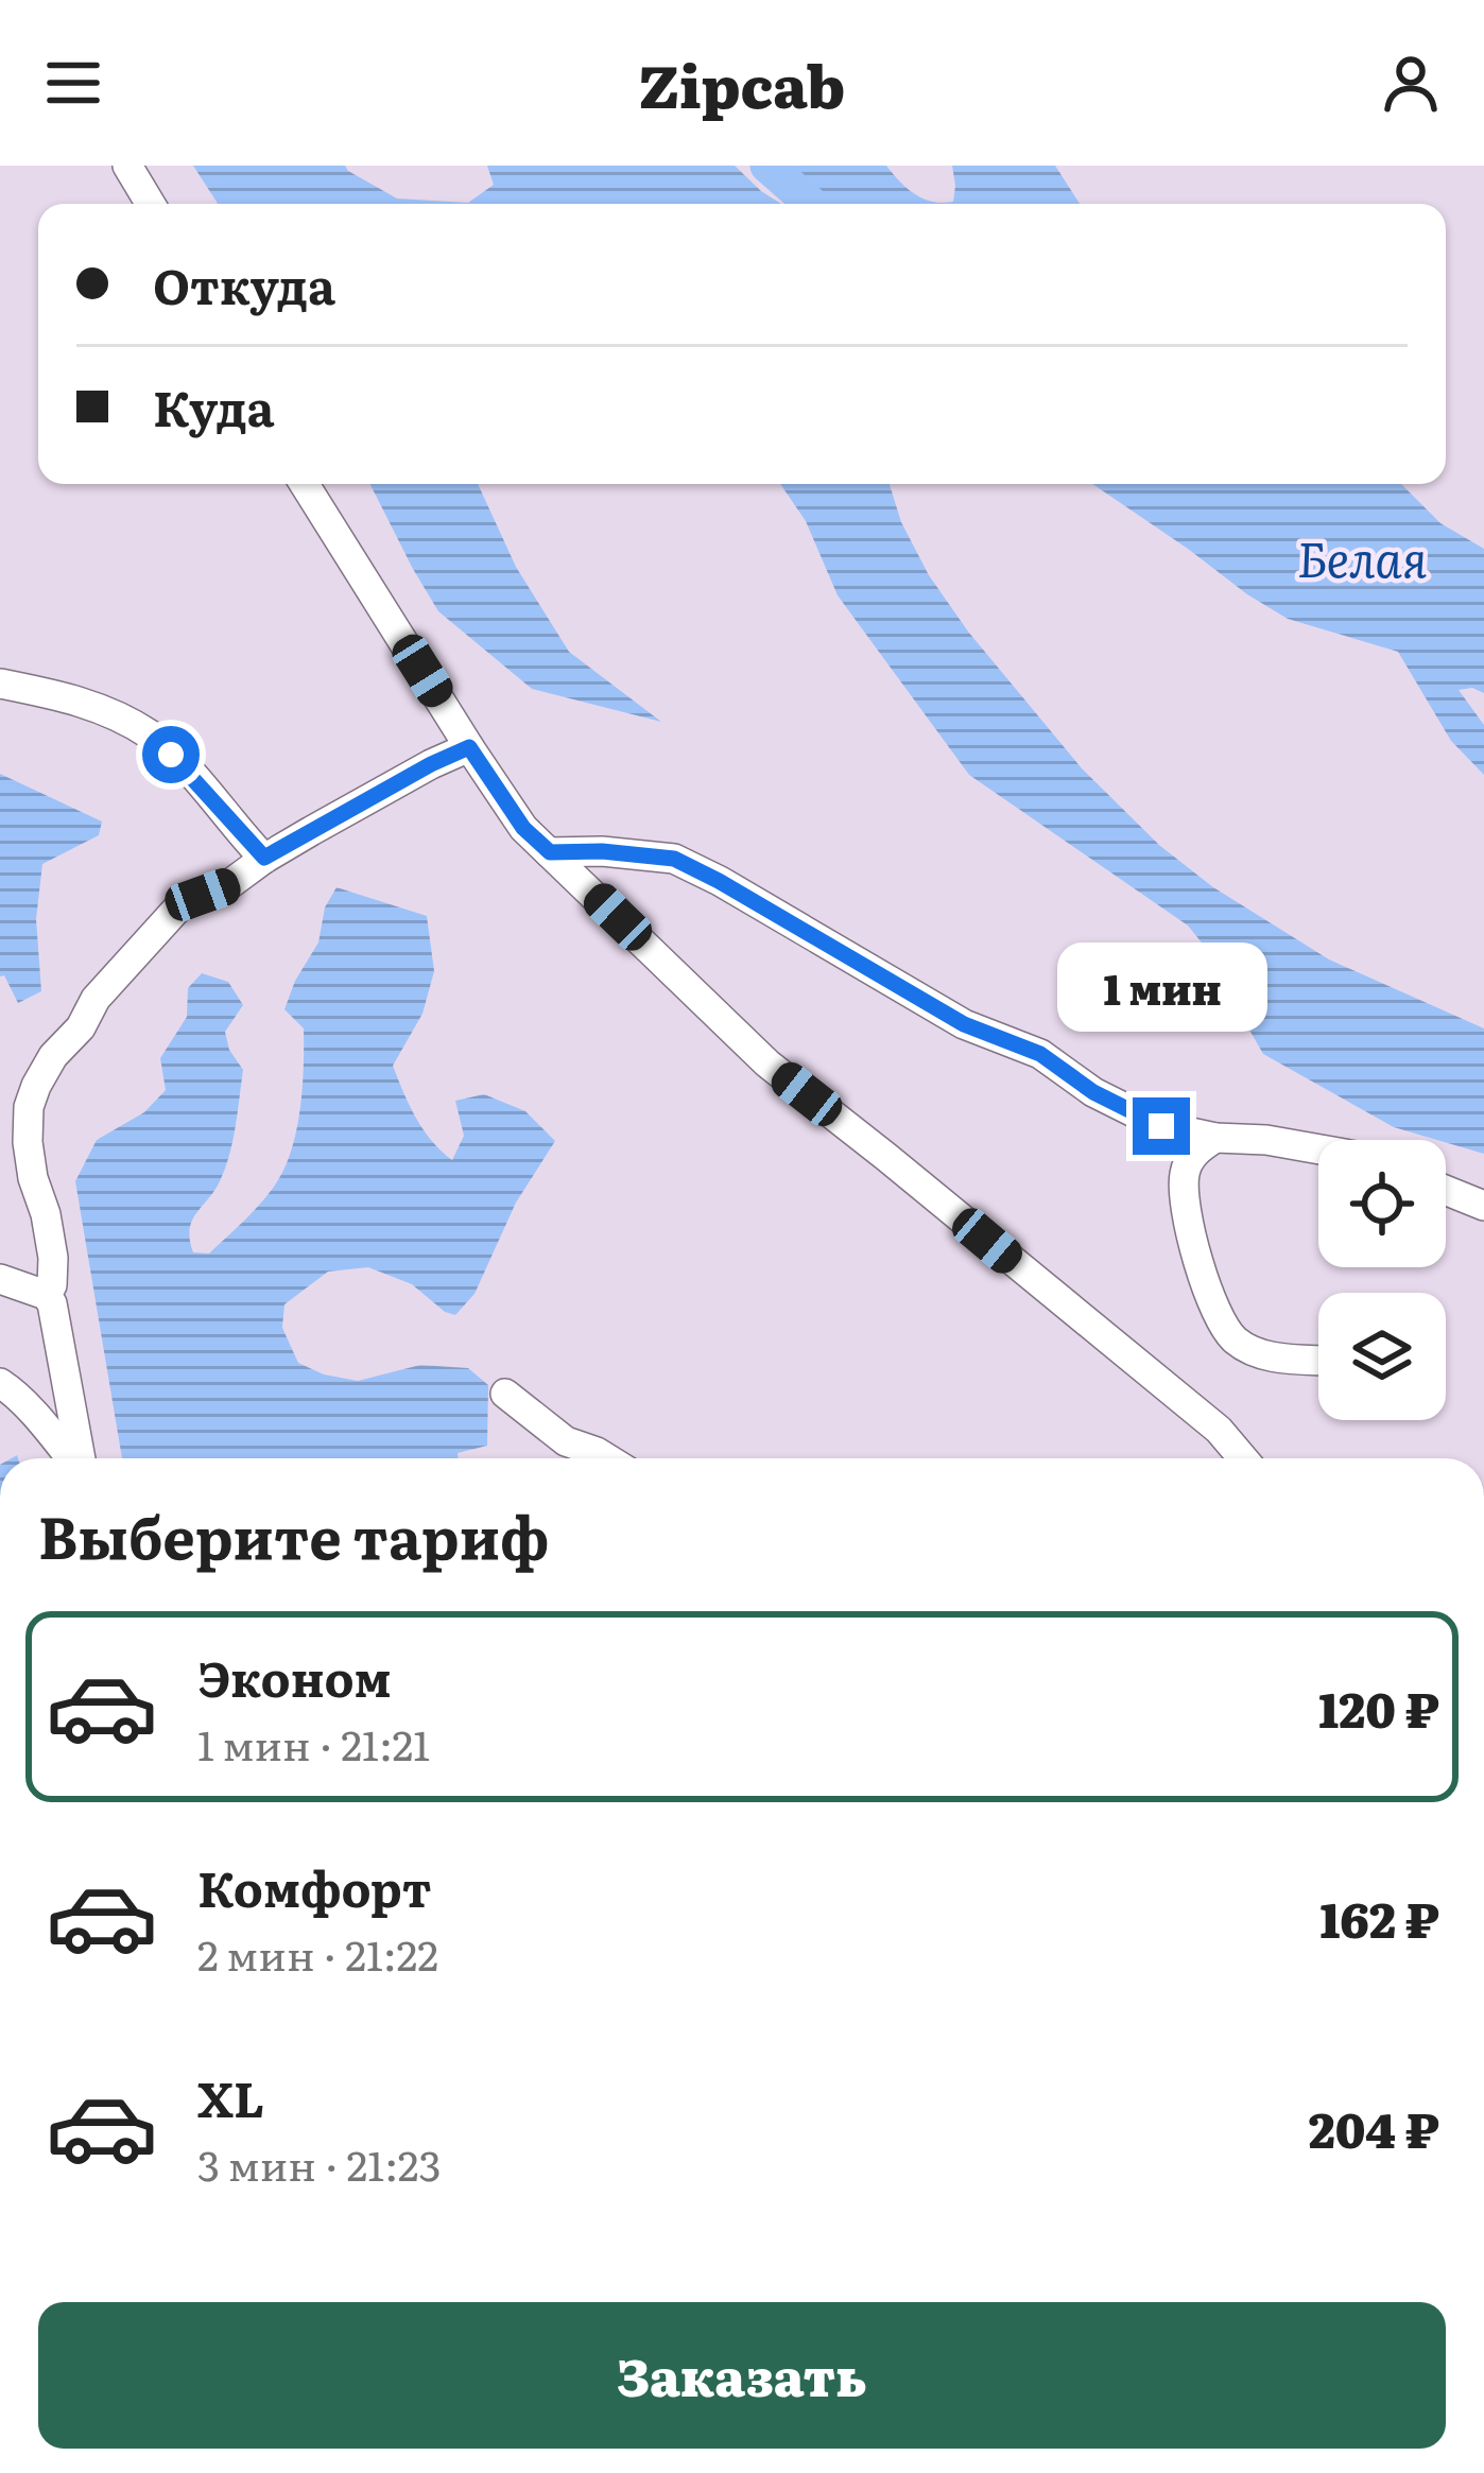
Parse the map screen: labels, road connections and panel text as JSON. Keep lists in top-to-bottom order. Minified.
{"water":["Белая"],"page":{"header":"Zipcab","banner":["Откуда","Куда"],"bubble":"1 мин","heading":"Выберите тариф","list":[{"name":"Эконом","note":"1 мин · 21:21","value":"120 ₽"},{"name":"Комфорт","note":"2 мин · 21:22","value":"162 ₽"},{"name":"XL","note":"3 мин · 21:23","value":"204 ₽"}],"buttons":"Заказать"}}
